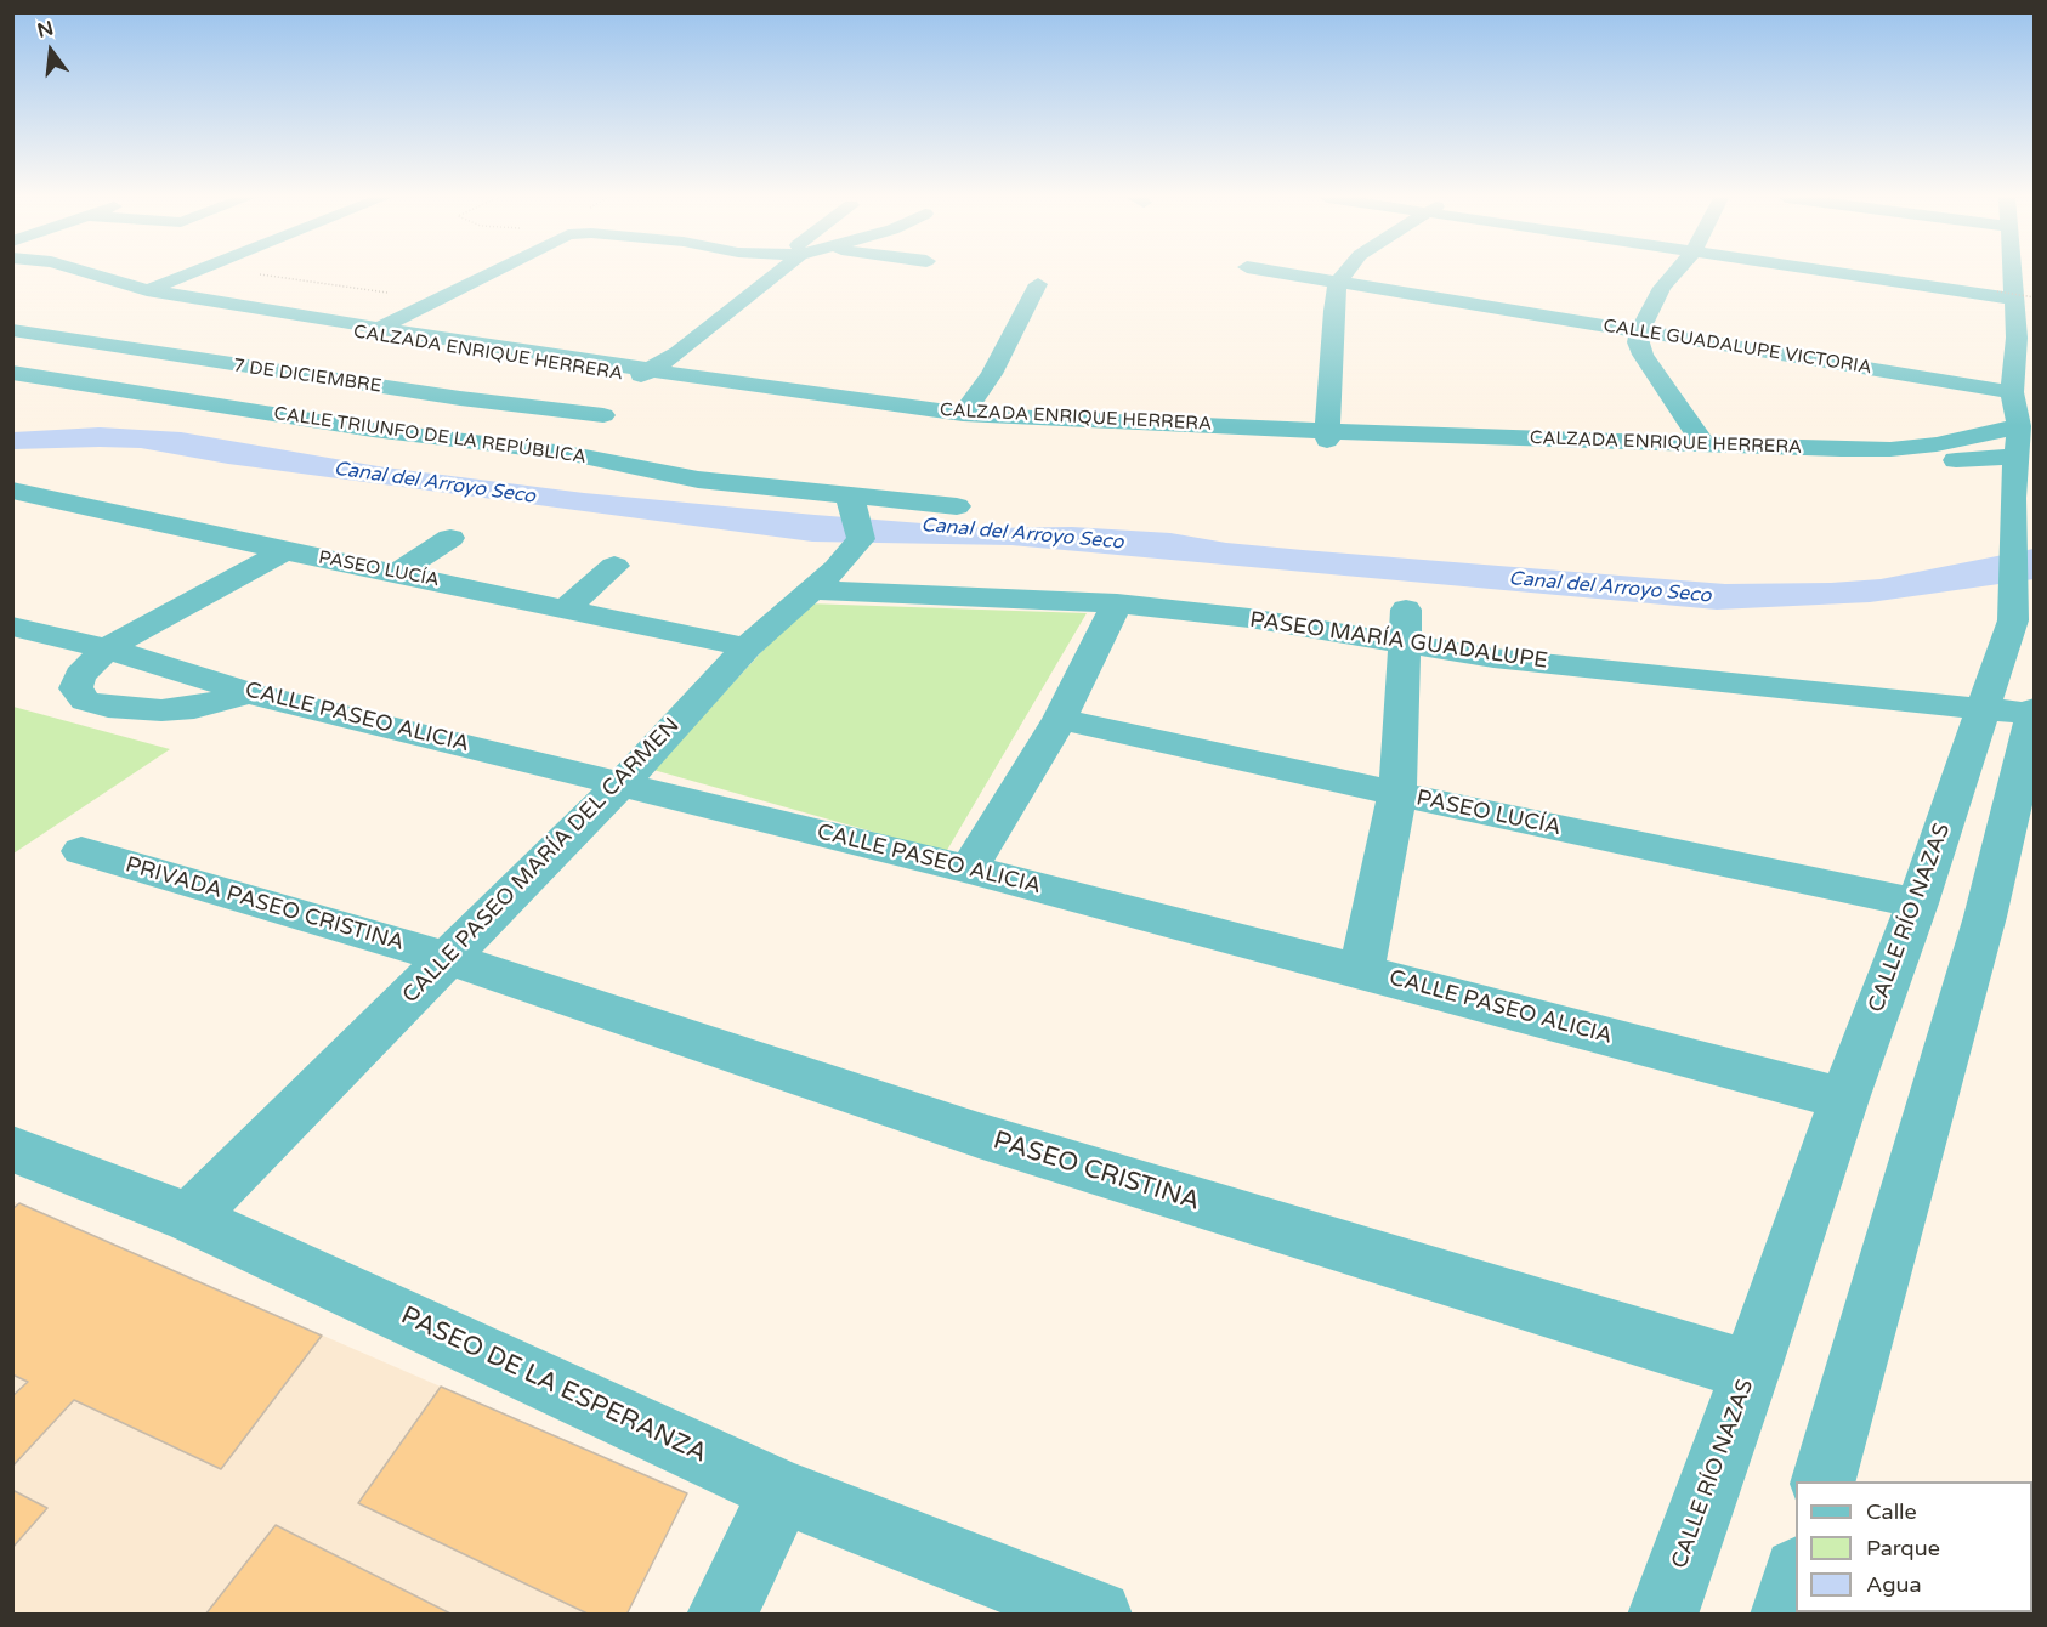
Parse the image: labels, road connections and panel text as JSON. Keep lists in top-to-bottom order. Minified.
{"streets":{"street":["CALLE GUADALUPE VICTORIA","CALZADA ENRIQUE HERRERA","7 DE DICIEMBRE","CALLE TRIUNFO DE LA REPÚBLICA","PASEO LUCÍA","PASEO MARÍA GUADALUPE","CALLE PASEO ALICIA","CALLE PASEO MARÍA DEL CARMEN","PRIVADA PASEO CRISTINA","CALLE RÍO NAZAS","PASEO CRISTINA","PASEO DE LA ESPERANZA"]},"crossings":[["CALLE GUADALUPE VICTORIA","CALLE RÍO NAZAS"],["CALZADA ENRIQUE HERRERA","7 DE DICIEMBRE"],["CALZADA ENRIQUE HERRERA","CALLE RÍO NAZAS"],["CALLE TRIUNFO DE LA REPÚBLICA","CALLE PASEO MARÍA DEL CARMEN"],["PASEO LUCÍA","CALLE PASEO MARÍA DEL CARMEN"],["PASEO LUCÍA","CALLE RÍO NAZAS"],["PASEO MARÍA GUADALUPE","CALLE PASEO MARÍA DEL CARMEN"],["PASEO MARÍA GUADALUPE","CALLE RÍO NAZAS"],["CALLE PASEO ALICIA","CALLE PASEO MARÍA DEL CARMEN"],["CALLE PASEO ALICIA","CALLE RÍO NAZAS"],["CALLE PASEO MARÍA DEL CARMEN","PRIVADA PASEO CRISTINA"],["CALLE PASEO MARÍA DEL CARMEN","PASEO CRISTINA"],["CALLE PASEO MARÍA DEL CARMEN","PASEO DE LA ESPERANZA"],["PRIVADA PASEO CRISTINA","PASEO CRISTINA"],["CALLE RÍO NAZAS","PASEO CRISTINA"]],"water":["Canal del Arroyo Seco"],"legend":["Calle","Parque","Agua"],"north":"top"}
